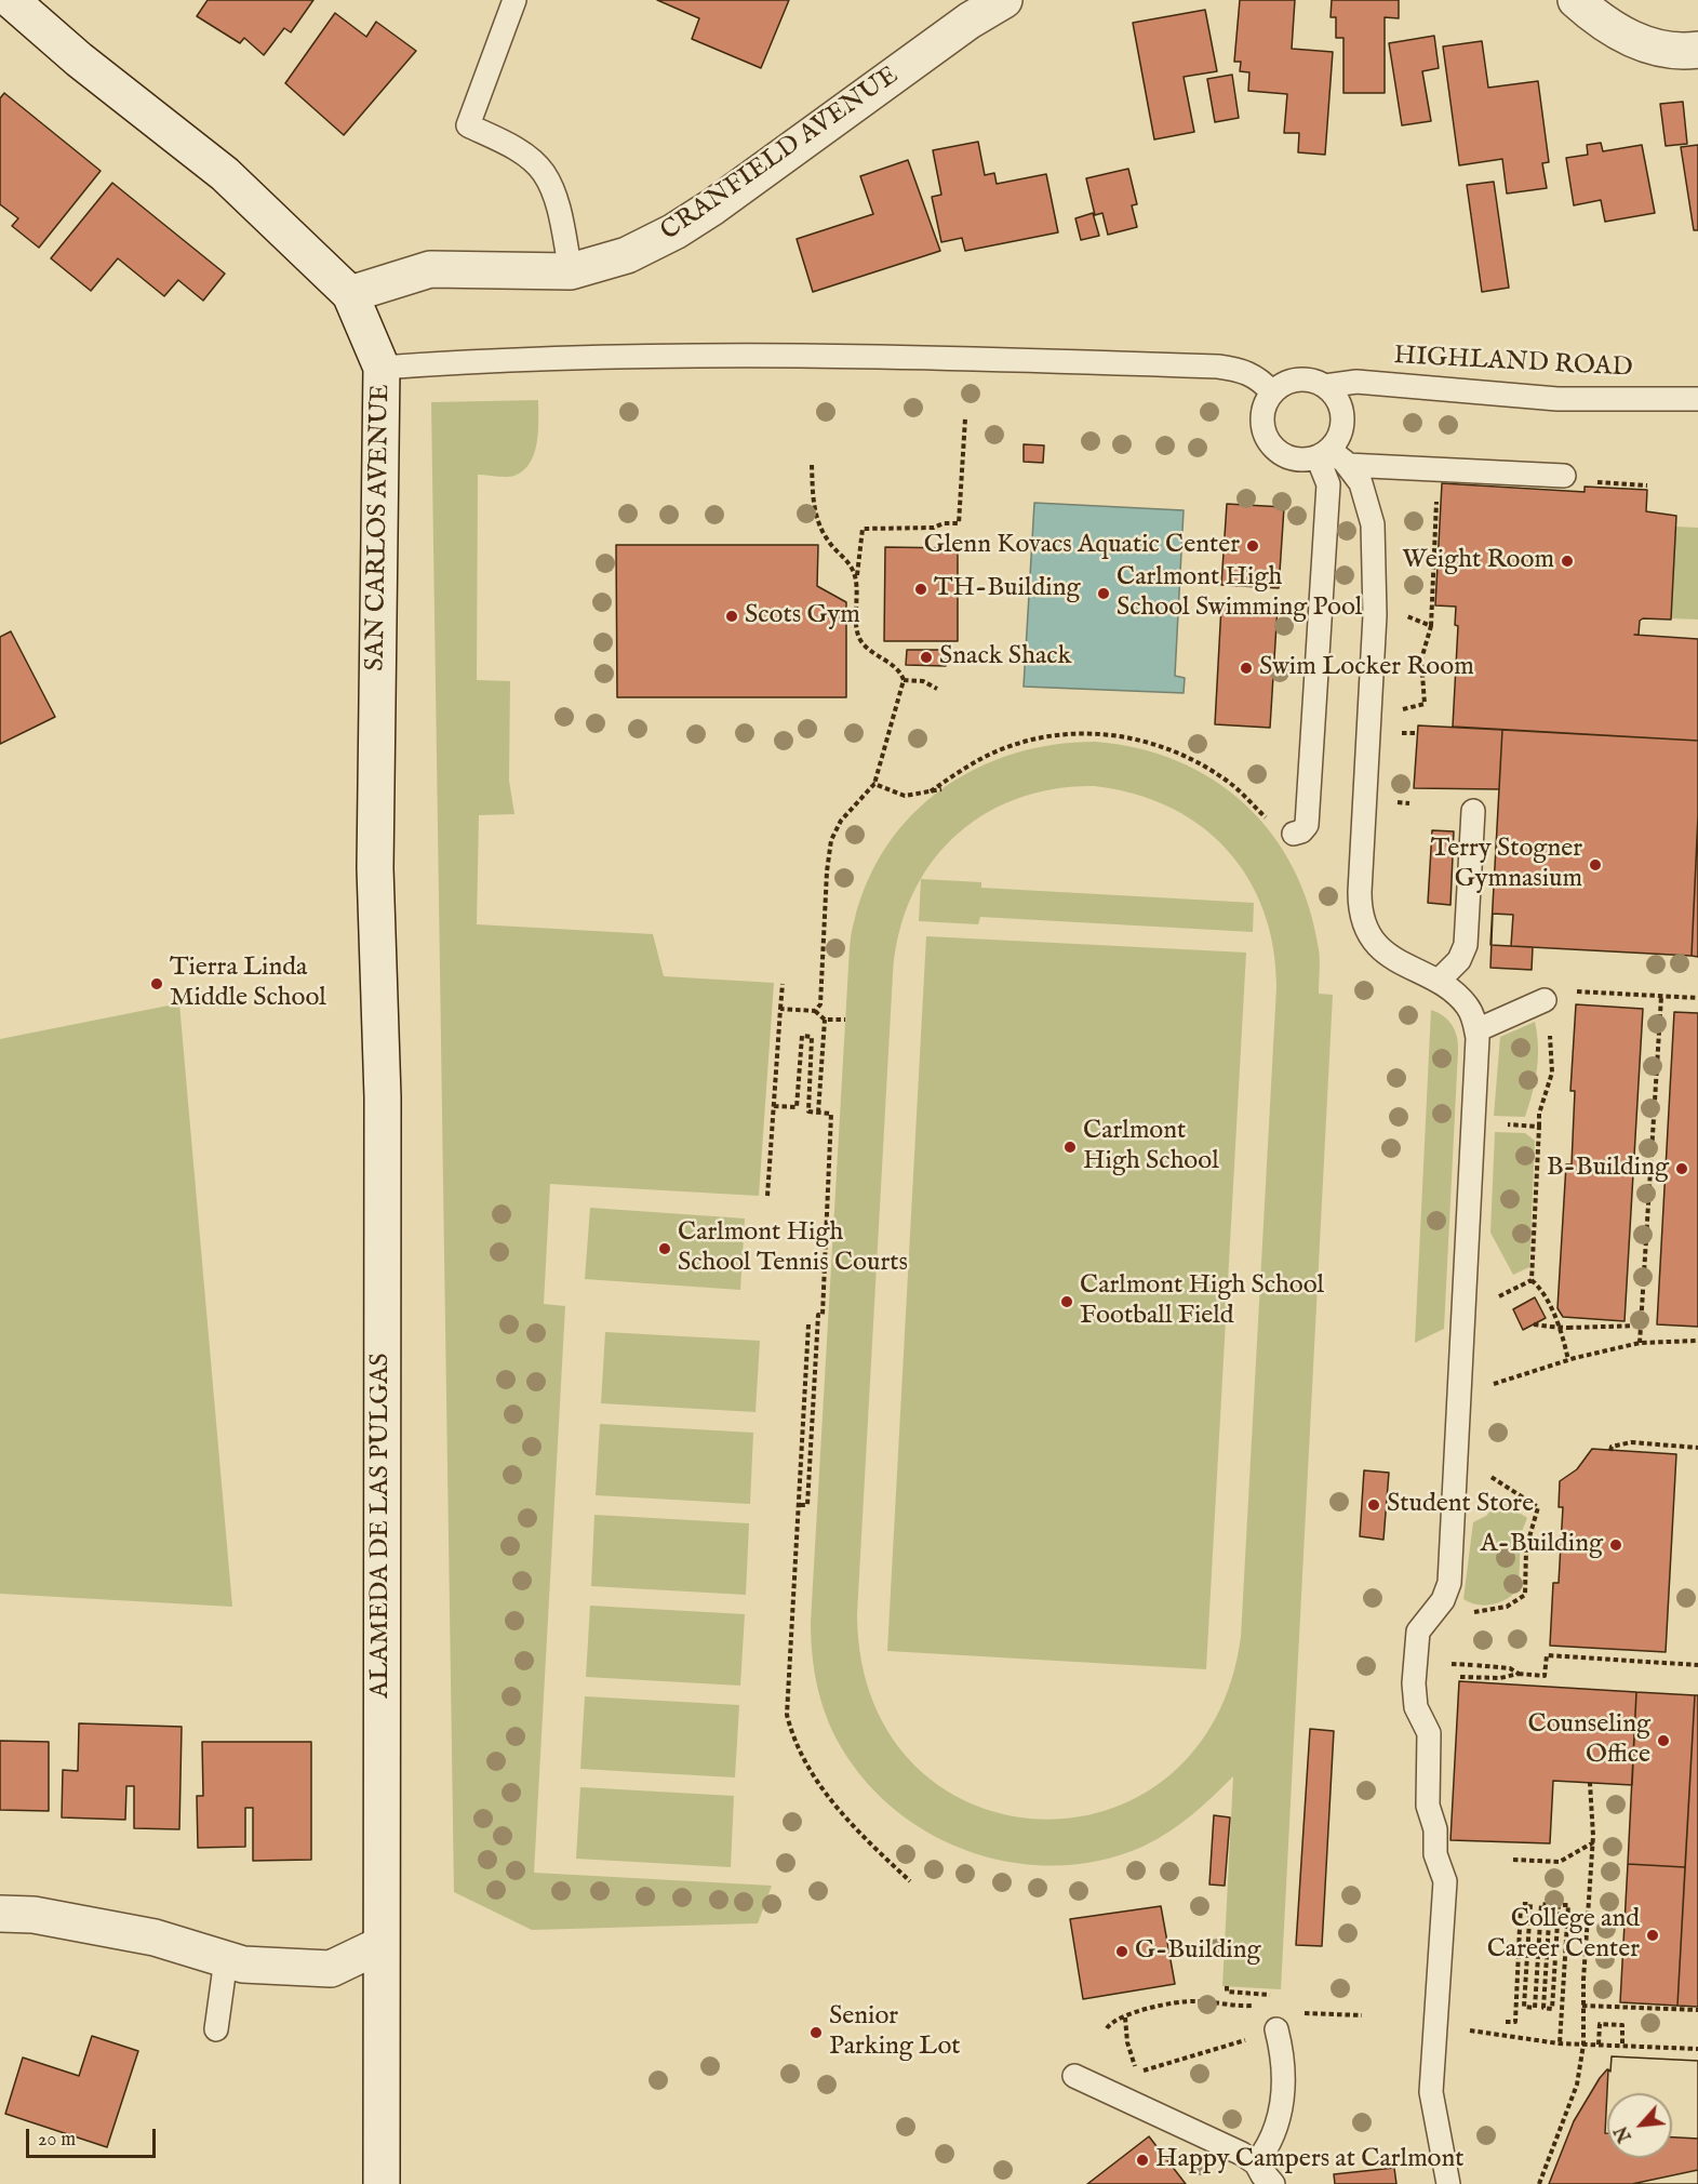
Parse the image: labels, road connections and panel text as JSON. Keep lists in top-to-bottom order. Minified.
{"streets":{"main road":["CRANFIELD AVENUE","SAN CARLOS AVENUE","ALAMEDA DE LAS PULGAS"],"lane":["HIGHLAND ROAD"]},"crossings":[["CRANFIELD AVENUE","SAN CARLOS AVENUE"],["SAN CARLOS AVENUE","ALAMEDA DE LAS PULGAS"]],"places":["Glenn Kovacs Aquatic Center","Weight Room","TH-Building","Carlmont High School Swimming Pool","Scots Gym","Snack Shack","Swim Locker Room","Terry Stogner Gymnasium","Tierra Linda Middle School","Carlmont High School","B-Building","Carlmont High School Tennis Courts","Carlmont High School Football Field","Student Store","A-Building","Counseling Office","College and Career Center","G-Building","Senior Parking Lot","Happy Campers at Carlmont"],"scale_bar":"20 m","north":"bottom left"}
